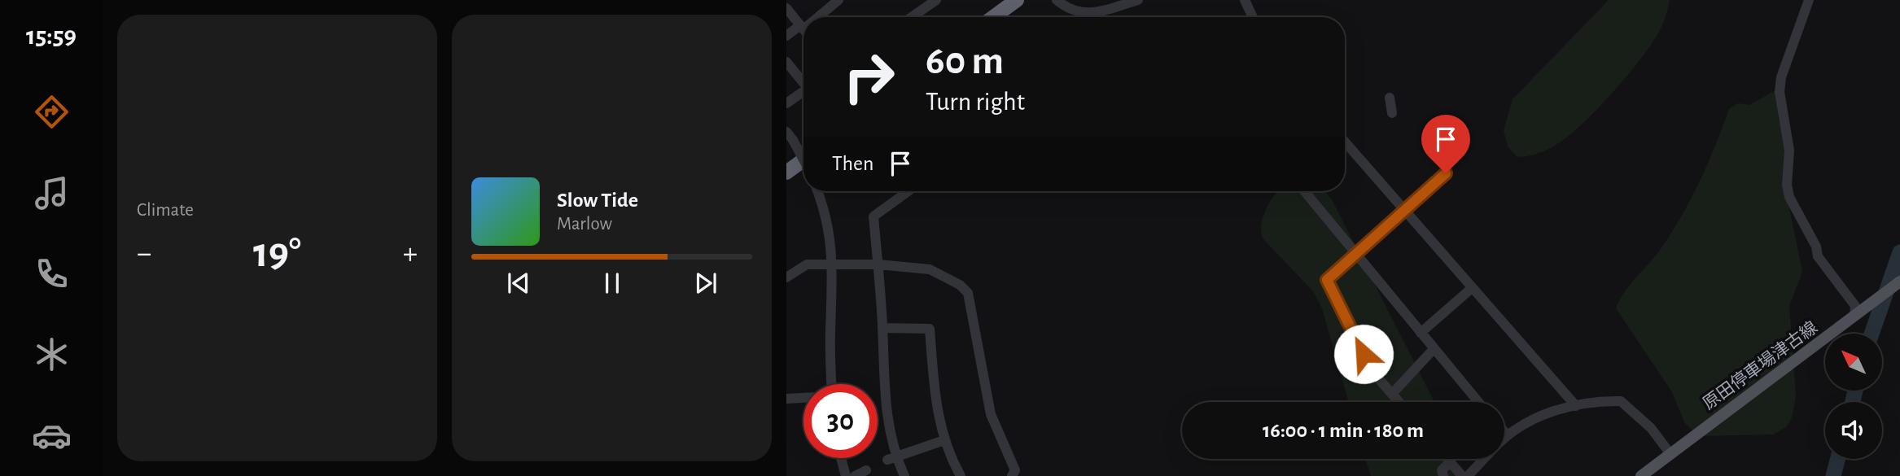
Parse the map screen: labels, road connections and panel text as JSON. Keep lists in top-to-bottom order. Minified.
{"streets":{"main road":["原田停車場津古線"]},"north":"top left","page":{"tabs":"15:59","tile":"Climate","turn":["60 m","Turn right"],"then":"Then","song":["Slow Tide","Marlow"],"heat":["−","19°","+"],"limit":"30","trip":"16:00 · 1 min · 180 m"}}
